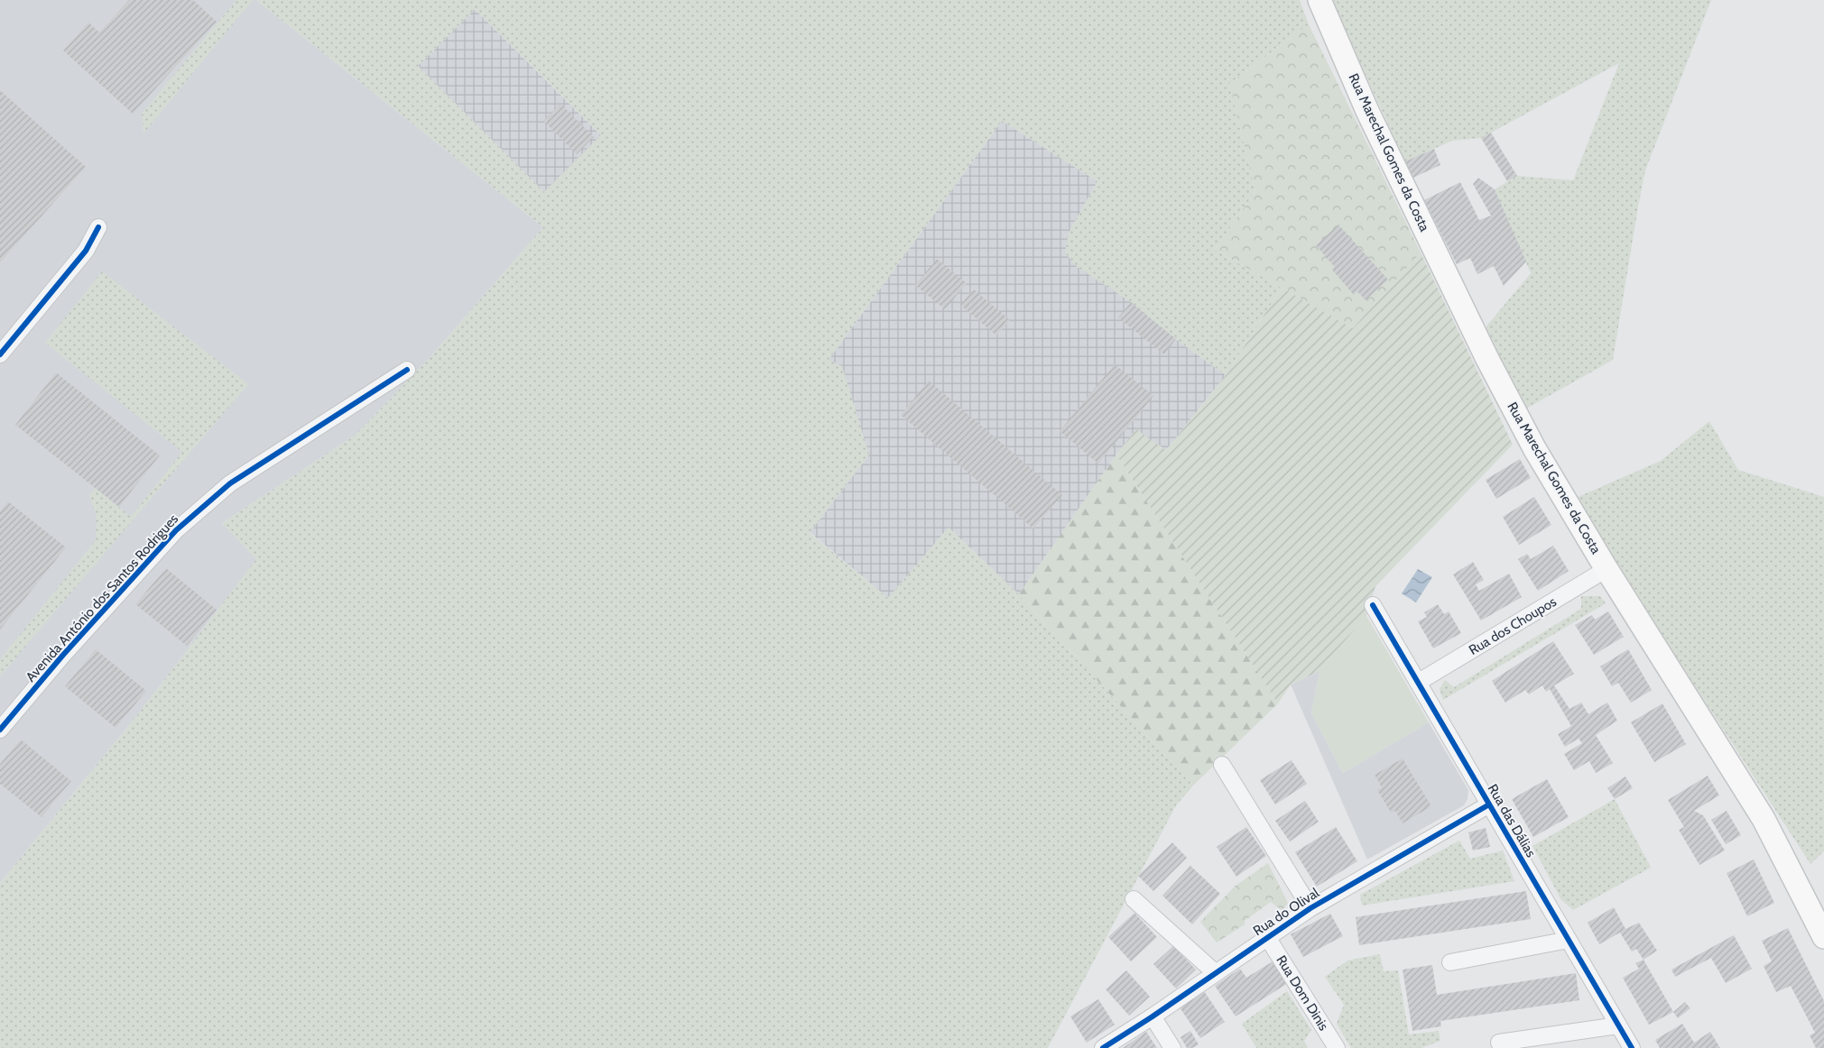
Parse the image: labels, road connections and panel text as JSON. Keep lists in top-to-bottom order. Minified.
{"streets":{"main road":["Rua Marechal Gomes da Costa"],"street":["Avenida António dos Santos Rodrigues","Rua dos Choupos","Rua das Dálias","Rua do Olival","Rua Dom Dinis"]},"crossings":[["Rua Marechal Gomes da Costa","Rua dos Choupos"],["Rua dos Choupos","Rua das Dálias"],["Rua das Dálias","Rua do Olival"],["Rua do Olival","Rua Dom Dinis"]]}
